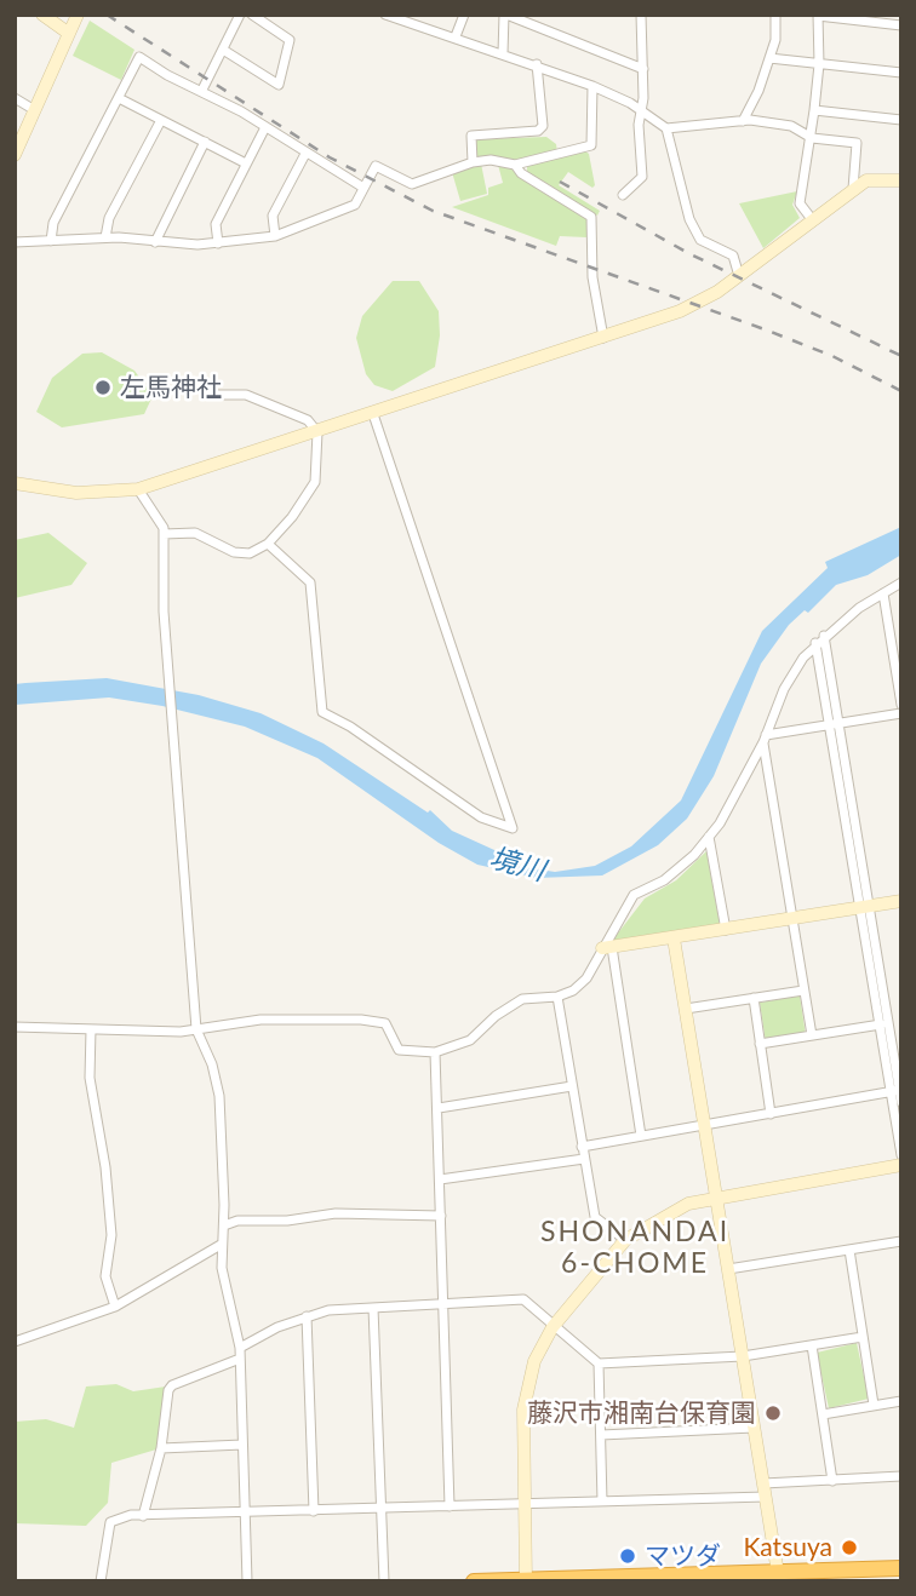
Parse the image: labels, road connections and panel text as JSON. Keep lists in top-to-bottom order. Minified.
{"districts":["SHONANDAI 6-CHOME"],"water":["境川"],"places":["左馬神社","藤沢市湘南台保育園","Katsuya","マツダ"]}
